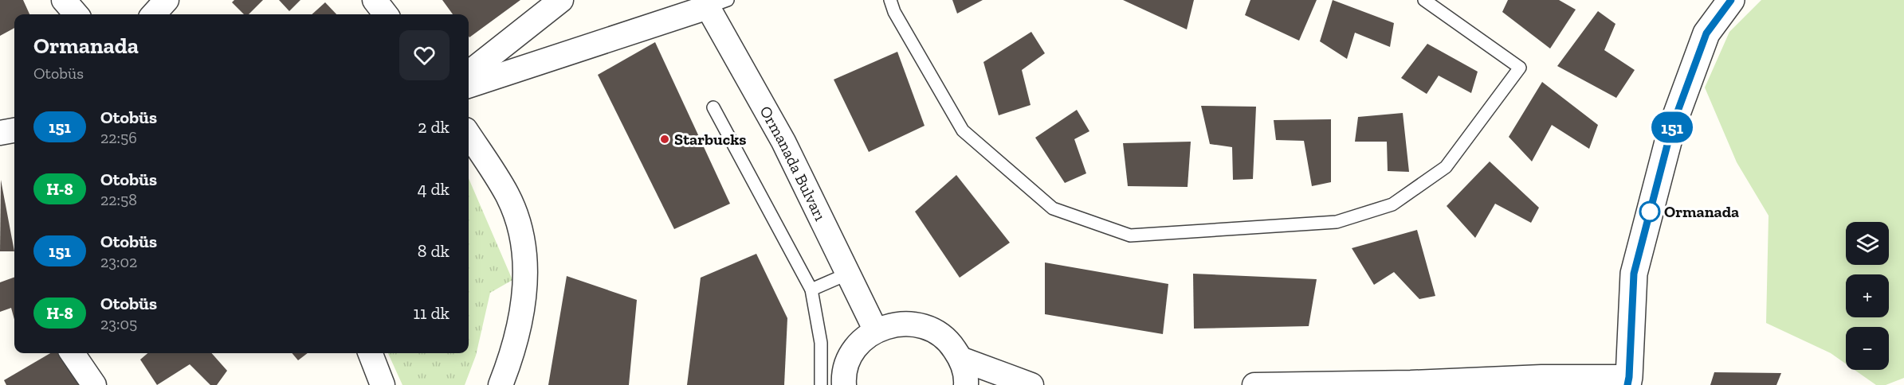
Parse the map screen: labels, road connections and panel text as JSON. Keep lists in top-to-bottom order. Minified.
{"streets":{"street":["Ormanada Bulvarı"]},"places":["Starbucks","Ormanada"],"lines":["bus line 151"],"page":{"on_map":"151","heading":["Ormanada","Otobüs"],"list":[{"mark":"151","name":"Otobüs","note":"22:56","value":"2 dk"},{"mark":"H-8","name":"Otobüs","note":"22:58","value":"4 dk"},{"mark":"151","name":"Otobüs","note":"23:02","value":"8 dk"},{"mark":"H-8","name":"Otobüs","note":"23:05","value":"11 dk"}],"map_buttons":["+","−"]}}
